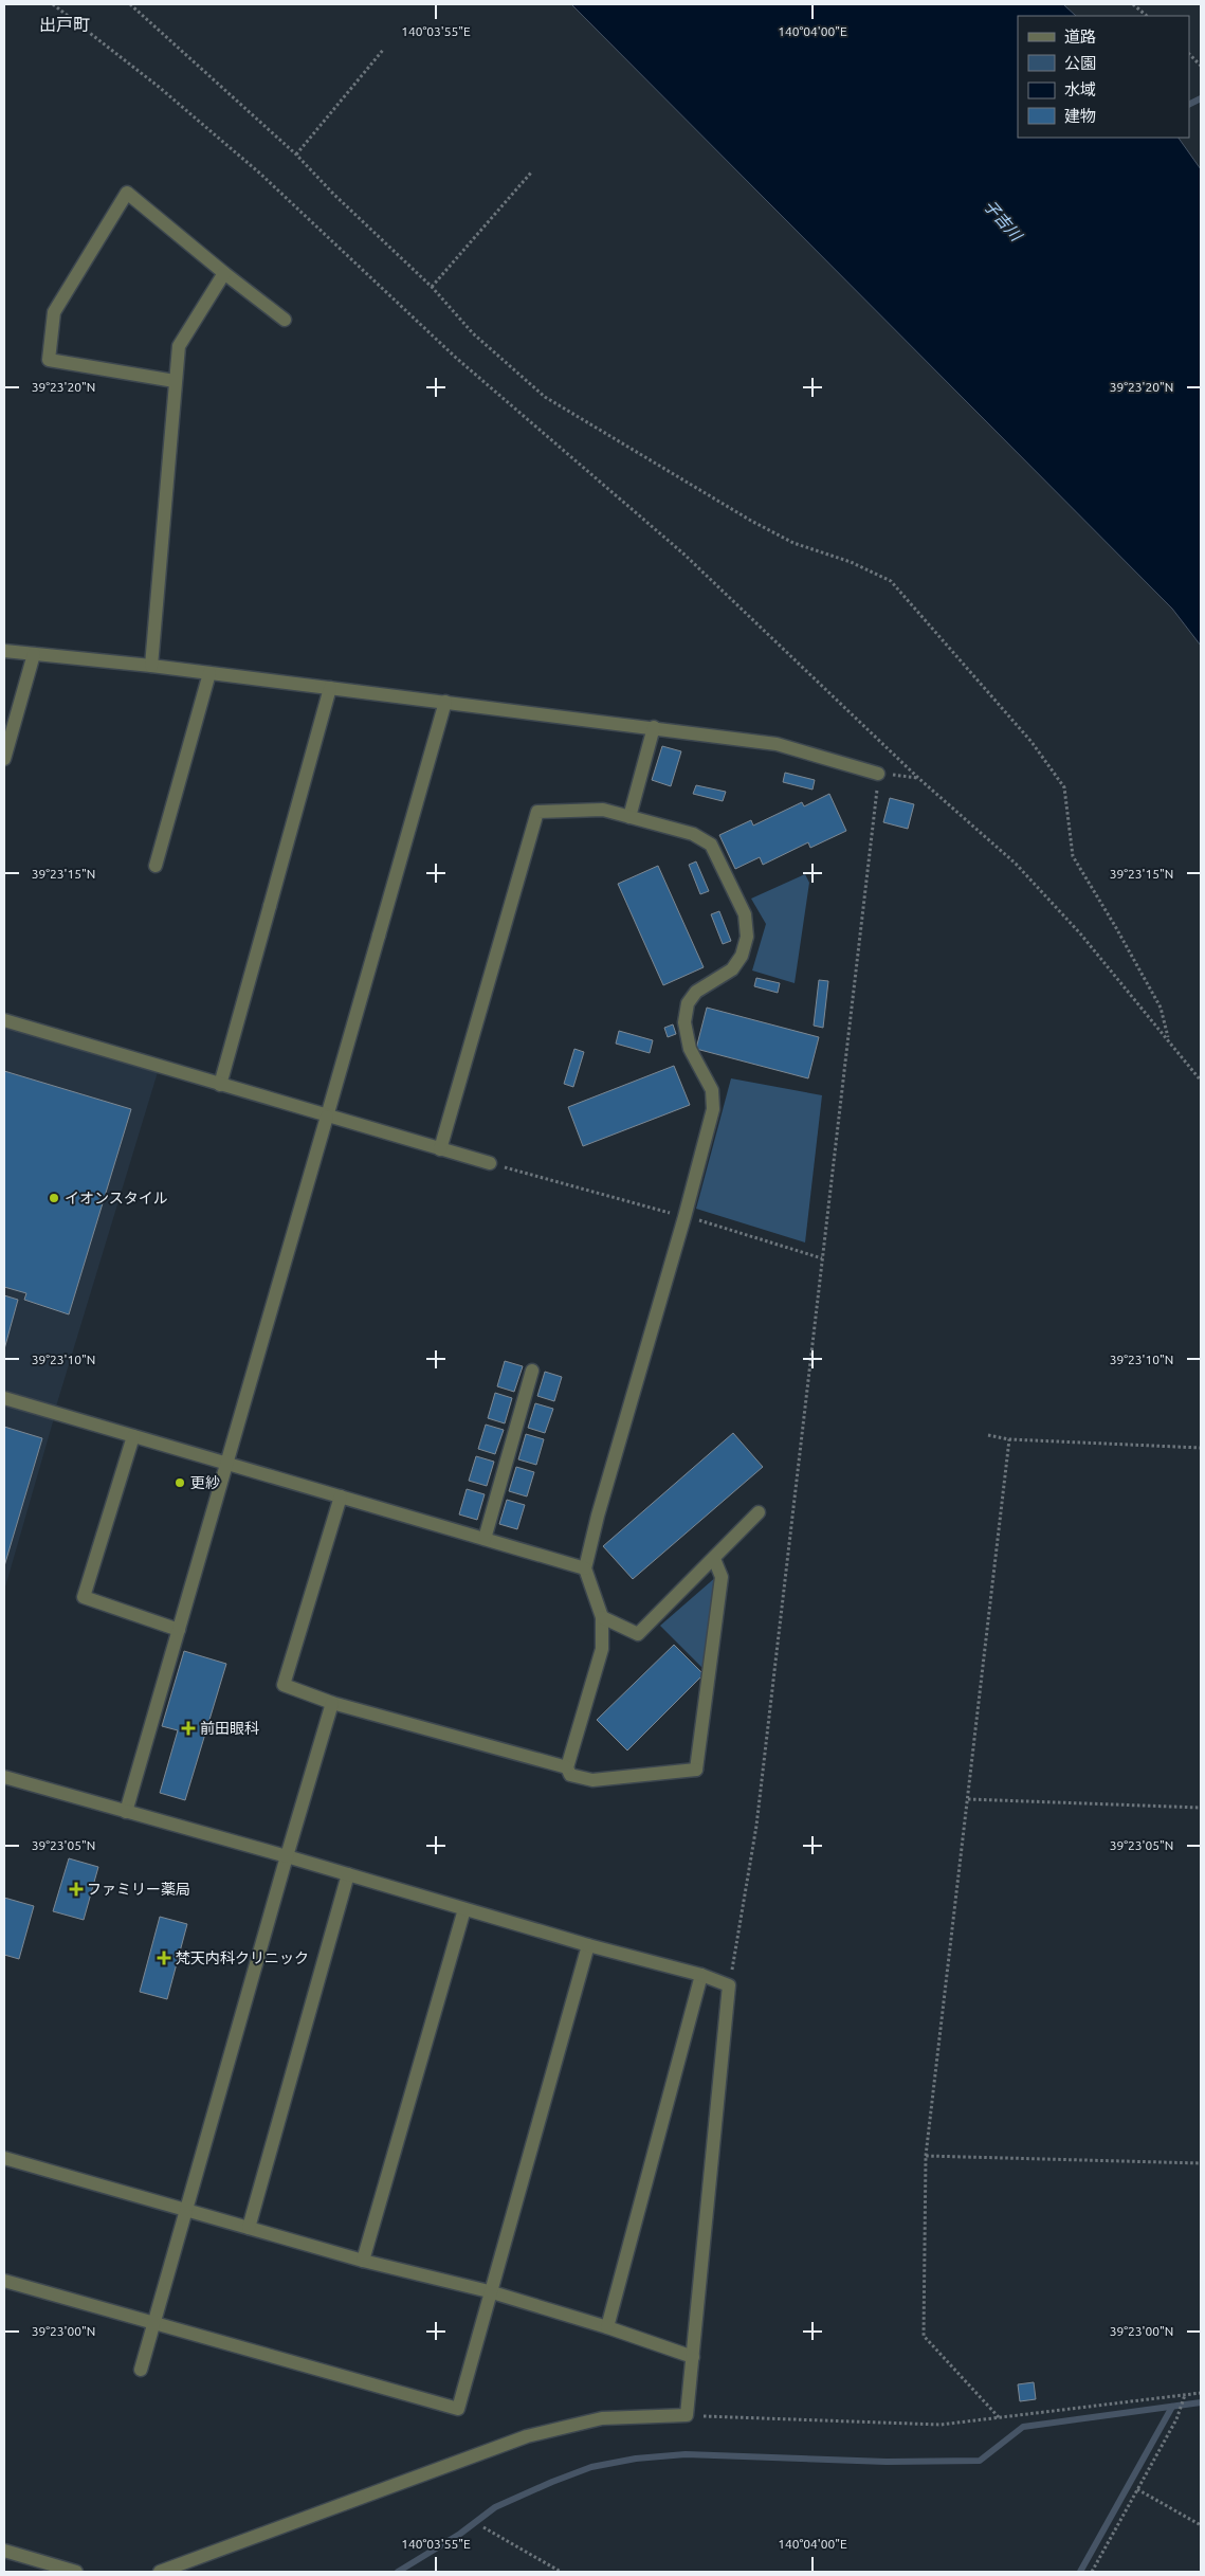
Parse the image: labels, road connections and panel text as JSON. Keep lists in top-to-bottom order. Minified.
{"districts":["出戸町"],"water":["子吉川"],"places":{"other":["イオンスタイル","更紗"],"health":["前田眼科","ファミリー薬局","梵天内科クリニック"]},"legend":["道路","公園","水域","建物"],"coordinates":["140°03'55\"E","140°04'00\"E","39°23'20\"N","39°23'15\"N","39°23'10\"N","39°23'05\"N","39°23'00\"N"]}
